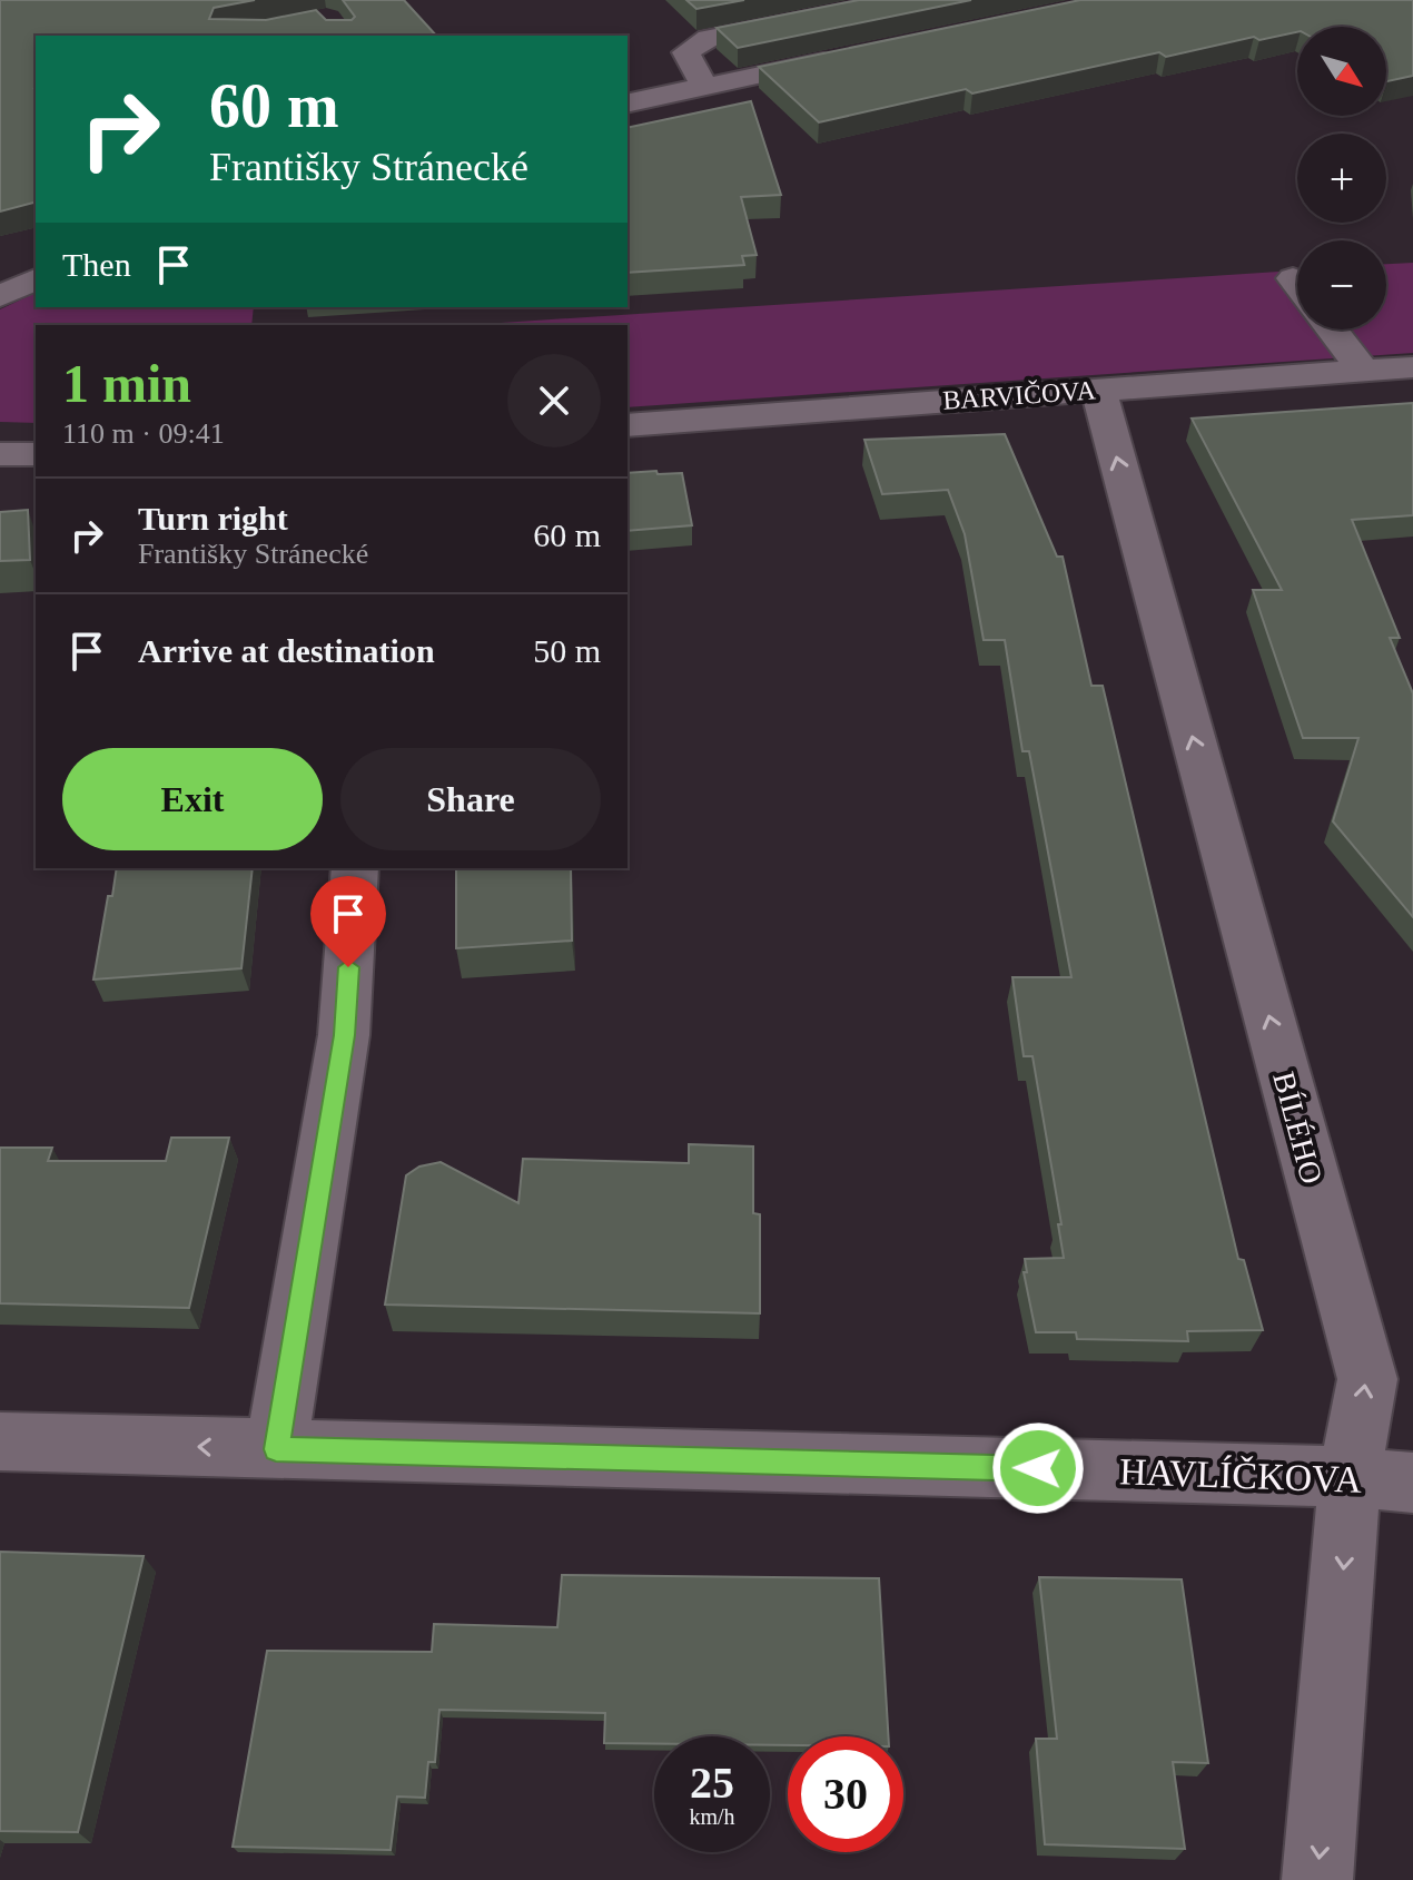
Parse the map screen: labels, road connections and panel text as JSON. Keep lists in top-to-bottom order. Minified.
{"streets":{"street":["BARVIČOVA","BÍLÉHO","HAVLÍČKOVA"]},"crossings":[["BARVIČOVA","BÍLÉHO"],["BÍLÉHO","HAVLÍČKOVA"]],"north":"bottom right","page":{"map_buttons":["+","−"],"turn":["60 m","Františky Stránecké"],"then":"Then","heading":["1 min","110 m · 09:41"],"list":[{"name":"Turn right","note":"Františky Stránecké","value":"60 m"},{"name":"Arrive at destination","value":"50 m"}],"buttons":["Exit","Share"],"speed":"25 km/h","limit":"30"}}
